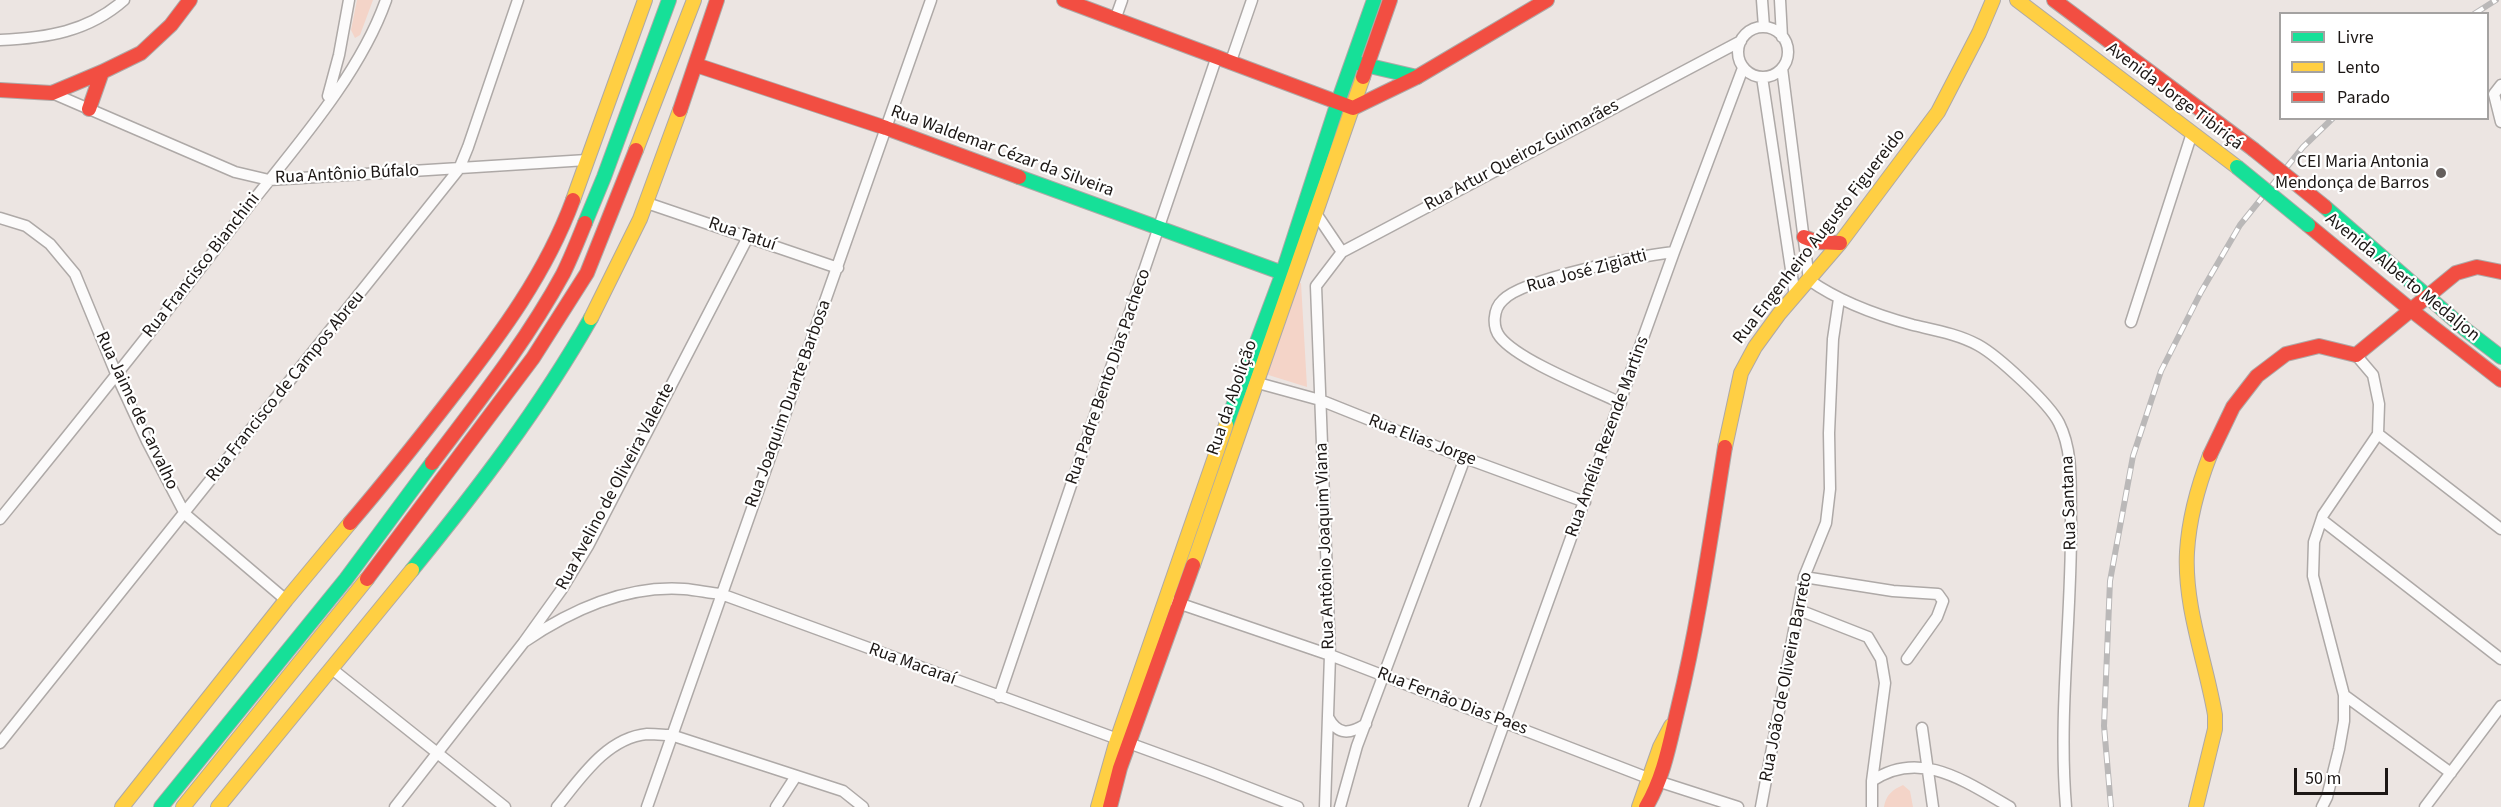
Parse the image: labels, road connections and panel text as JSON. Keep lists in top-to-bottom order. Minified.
{"streets":{"main road":["Avenida Jorge Tibiriçá","Rua Waldemar Cézar da Silveira","Rua Engenheiro Augusto Figuereido","Avenida Alberto Medaljon","Rua da Abolição"],"street":["Rua Artur Queiroz Guimarães","Rua Antônio Búfalo","Rua Tatuí","Rua Francisco Bianchini","Rua José Zigiatti","Rua Padre Bento Dias Pacheco","Rua Francisco de Campos Abreu","Rua Joaquim Duarte Barbosa","Rua Jaime de Carvalho","Rua Amélia Rezende Martins","Rua Elias Jorge","Rua Avelino de Oliveira Valente","Rua Santana","Rua Antônio Joaquim Viana","Rua Macaraí","Rua João de Oliveira Barreto","Rua Fernão Dias Paes"]},"crossings":[["Avenida Jorge Tibiriçá","Avenida Alberto Medaljon"],["Rua Waldemar Cézar da Silveira","Rua Padre Bento Dias Pacheco"],["Rua Waldemar Cézar da Silveira","Rua da Abolição"],["Rua Waldemar Cézar da Silveira","Rua Joaquim Duarte Barbosa"],["Rua Artur Queiroz Guimarães","Rua Amélia Rezende Martins"],["Rua Artur Queiroz Guimarães","Rua Antônio Joaquim Viana"],["Rua Antônio Búfalo","Rua Francisco Bianchini"],["Rua Antônio Búfalo","Rua Francisco de Campos Abreu"],["Rua Tatuí","Rua Joaquim Duarte Barbosa"],["Rua Tatuí","Rua Avelino de Oliveira Valente"],["Rua Engenheiro Augusto Figuereido","Rua Santana"],["Rua Engenheiro Augusto Figuereido","Rua Fernão Dias Paes"],["Rua Francisco Bianchini","Rua Jaime de Carvalho"],["Rua José Zigiatti","Rua Amélia Rezende Martins"],["Rua Padre Bento Dias Pacheco","Rua Macaraí"],["Rua Francisco de Campos Abreu","Rua Jaime de Carvalho"],["Rua da Abolição","Rua Elias Jorge"],["Rua da Abolição","Rua Macaraí"],["Rua da Abolição","Rua Fernão Dias Paes"],["Rua Joaquim Duarte Barbosa","Rua Macaraí"],["Rua Amélia Rezende Martins","Rua Elias Jorge"],["Rua Amélia Rezende Martins","Rua Fernão Dias Paes"],["Rua Elias Jorge","Rua Antônio Joaquim Viana"],["Rua Avelino de Oliveira Valente","Rua Macaraí"],["Rua Santana","Rua João de Oliveira Barreto"],["Rua Antônio Joaquim Viana","Rua Fernão Dias Paes"]],"places":["CEI Maria Antonia Mendonça de Barros"],"legend":["Livre","Lento","Parado"],"scale_bar":"50 m"}
